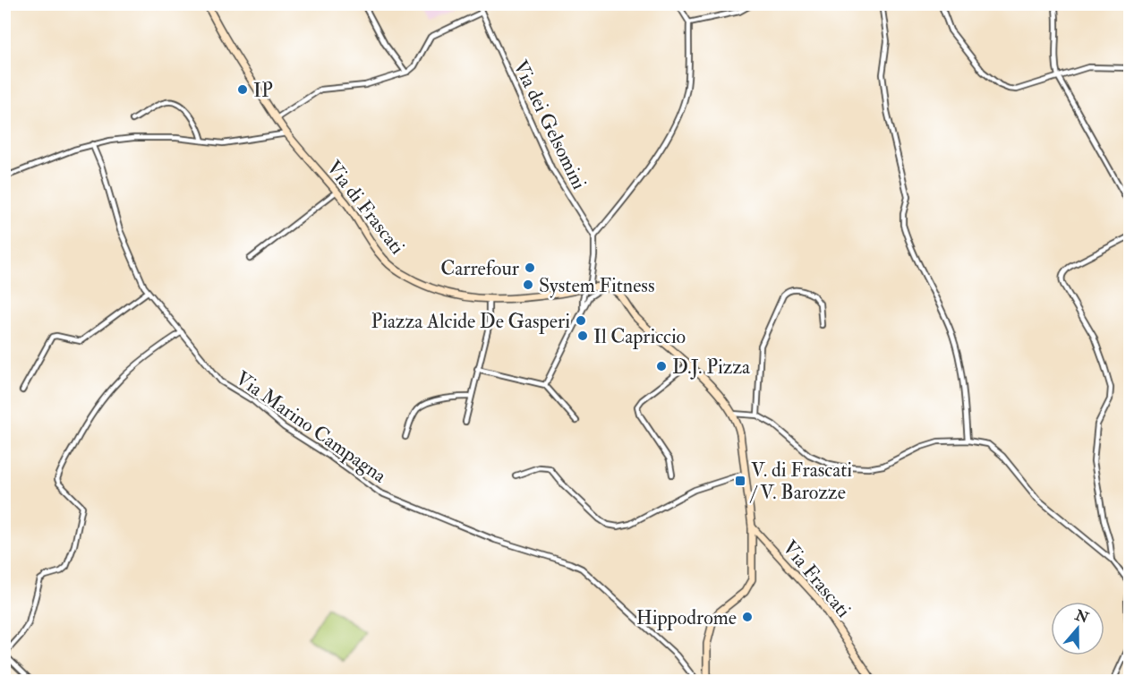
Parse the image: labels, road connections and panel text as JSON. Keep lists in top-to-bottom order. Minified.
{"streets":{"main road":["Via di Frascati","Via Frascati"],"street":["Via dei Gelsomini","Via Marino Campagna"]},"crossings":[["Via di Frascati","Via Frascati"]],"places":{"other":["IP","Carrefour","System Fitness","Piazza Alcide De Gasperi","Il Capriccio","D.J. Pizza","Hippodrome"],"transit":["V. di Frascati / V. Barozze"]},"north":"top"}
